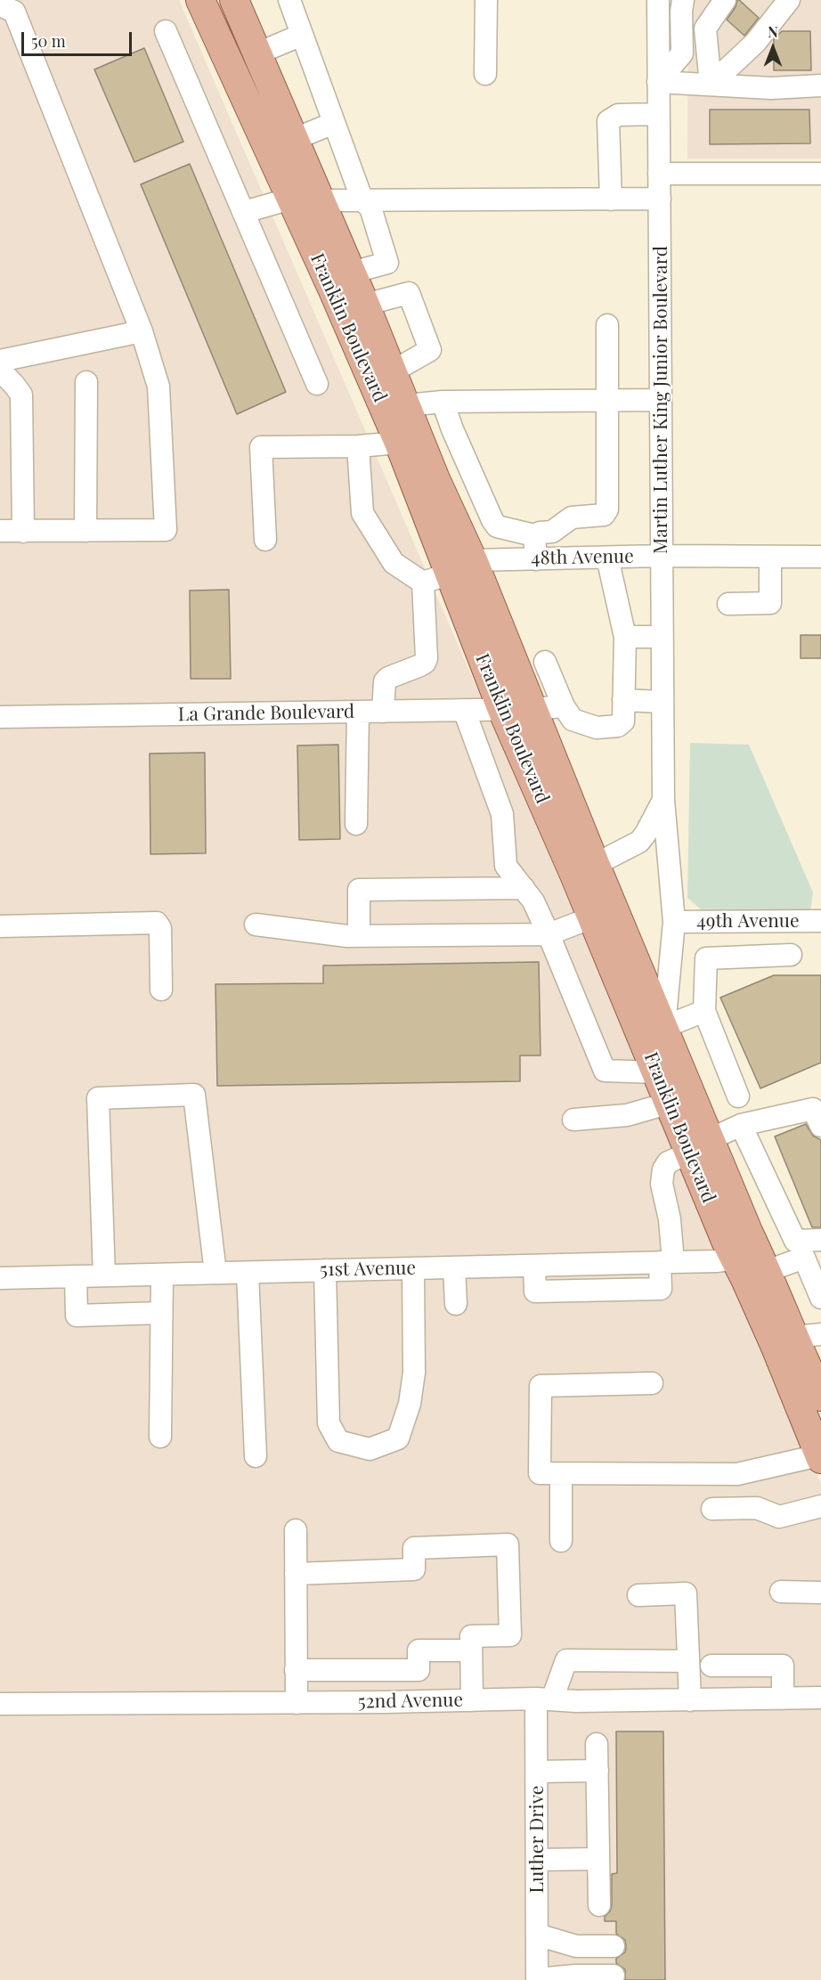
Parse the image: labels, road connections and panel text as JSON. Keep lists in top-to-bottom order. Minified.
{"streets":{"main road":["Franklin Boulevard"],"street":["Martin Luther King Junior Boulevard","48th Avenue","La Grande Boulevard","49th Avenue","51st Avenue","52nd Avenue","Luther Drive"]},"crossings":[["Franklin Boulevard","Martin Luther King Junior Boulevard"],["Franklin Boulevard","48th Avenue"],["Franklin Boulevard","La Grande Boulevard"],["Franklin Boulevard","51st Avenue"],["Martin Luther King Junior Boulevard","48th Avenue"],["Martin Luther King Junior Boulevard","49th Avenue"],["52nd Avenue","Luther Drive"]],"scale_bar":"50 m","north":"top"}
